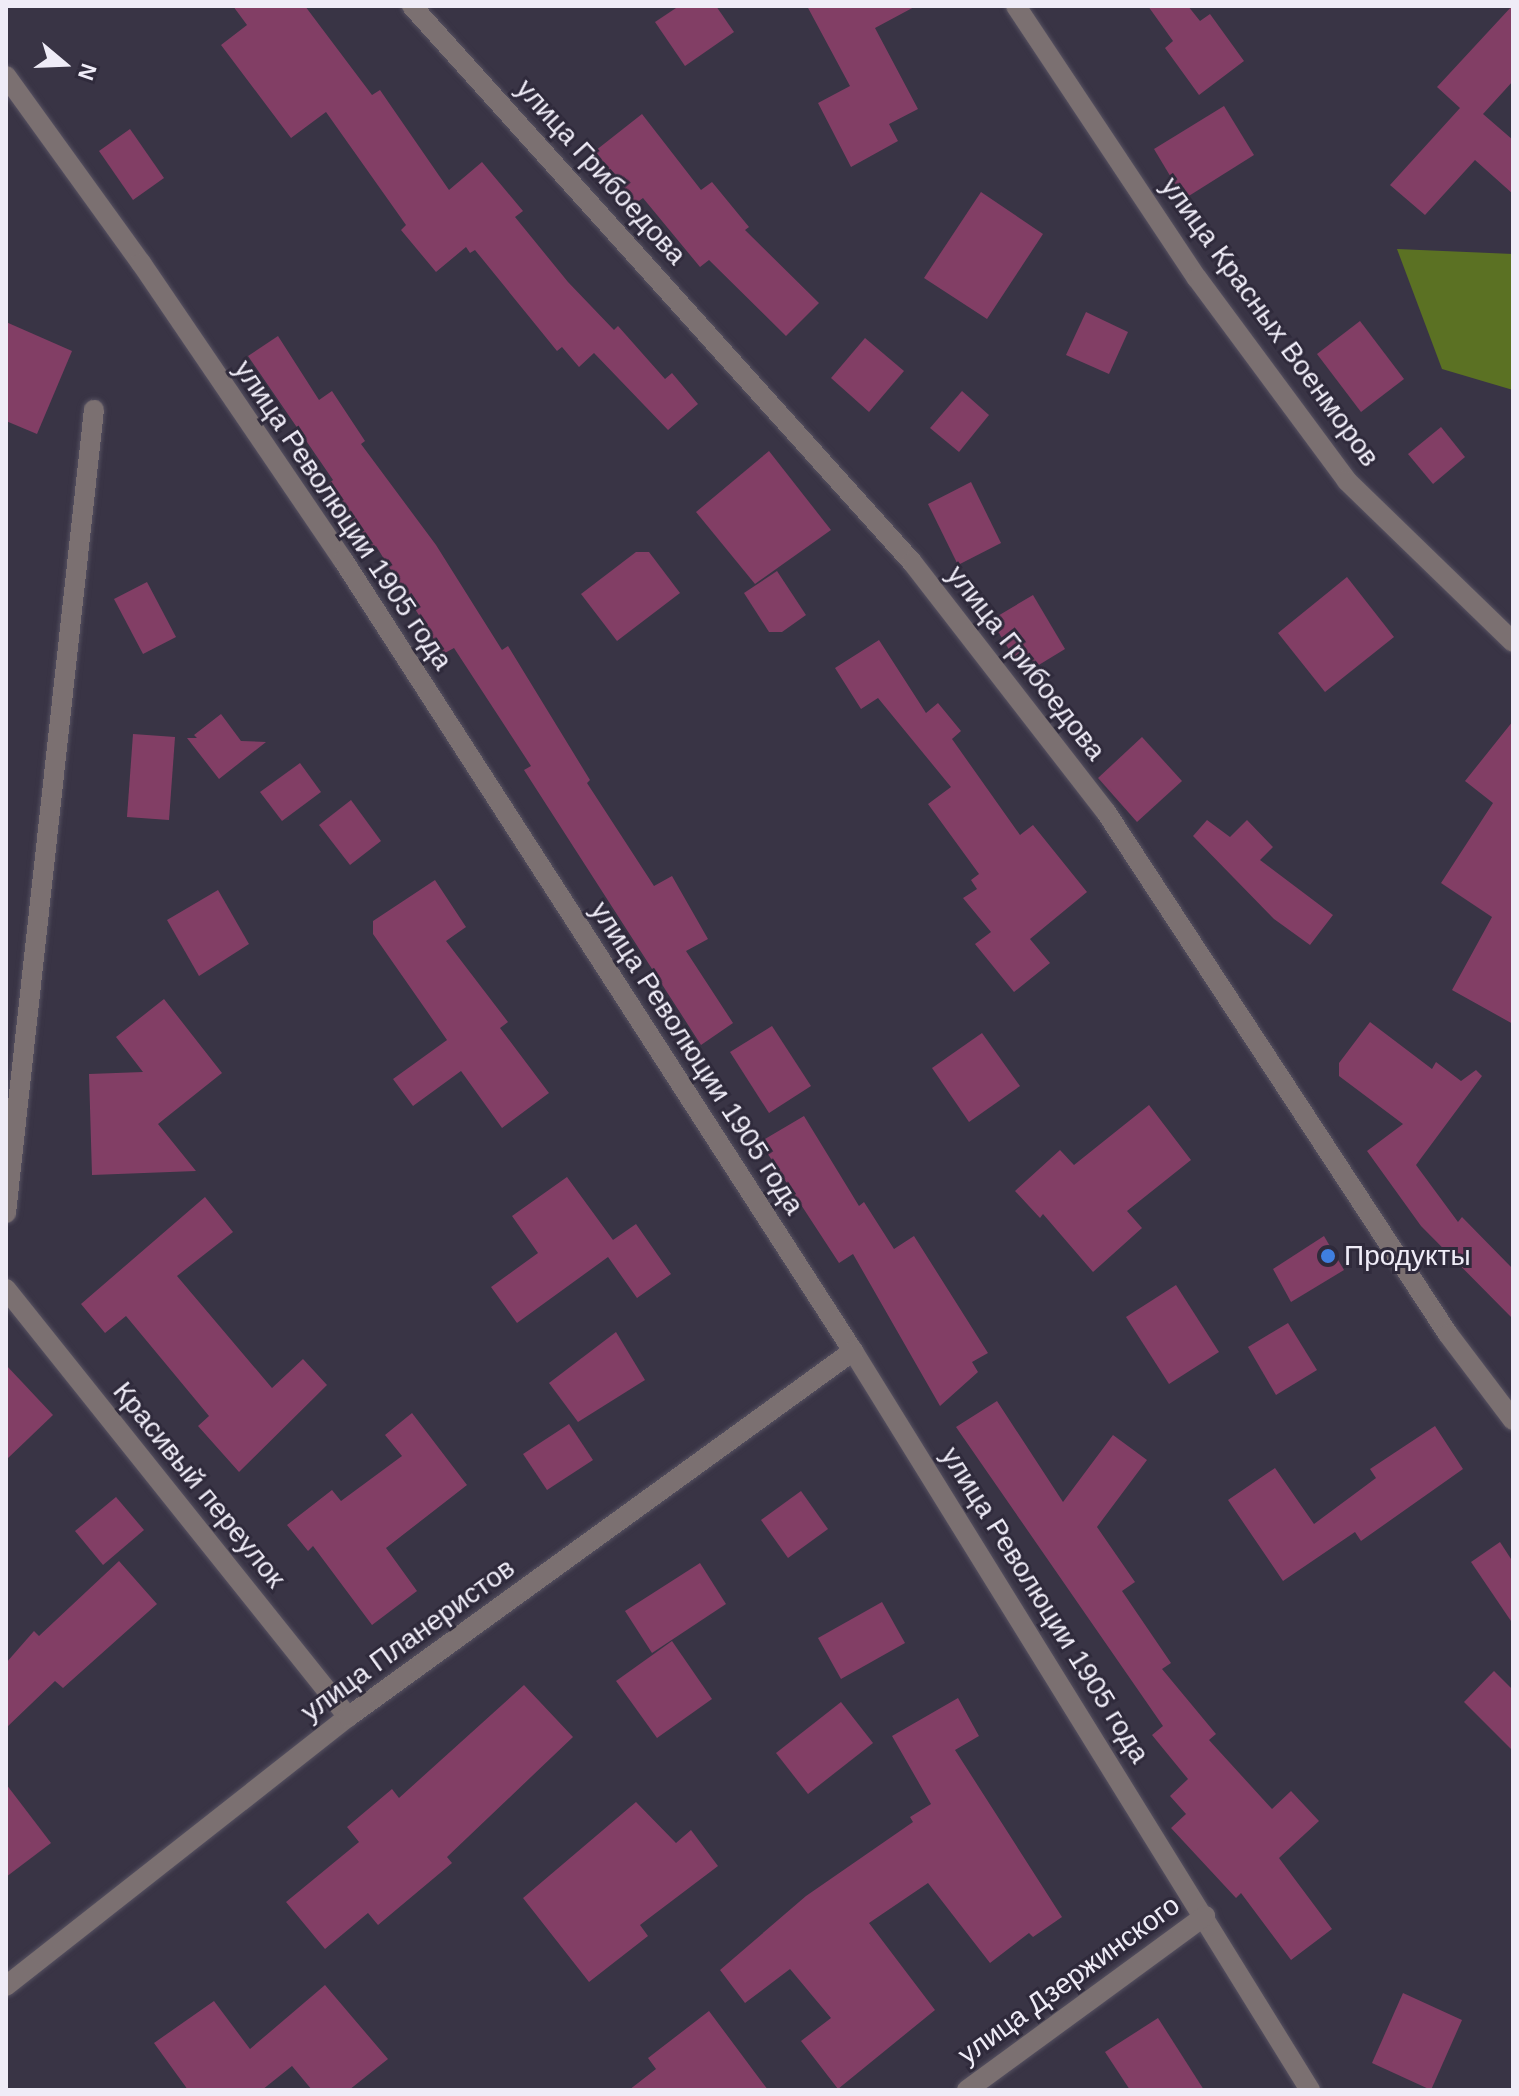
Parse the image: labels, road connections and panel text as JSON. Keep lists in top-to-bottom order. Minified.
{"streets":{"street":["улица Грибоедова","улица Красных Военморов","улица Революции 1905 года","Красивый переулок","улица Планеристов","улица Дзержинского"]},"crossings":[["улица Революции 1905 года","улица Планеристов"],["улица Революции 1905 года","улица Дзержинского"],["Красивый переулок","улица Планеристов"]],"places":["Продукты"],"north":"right"}
